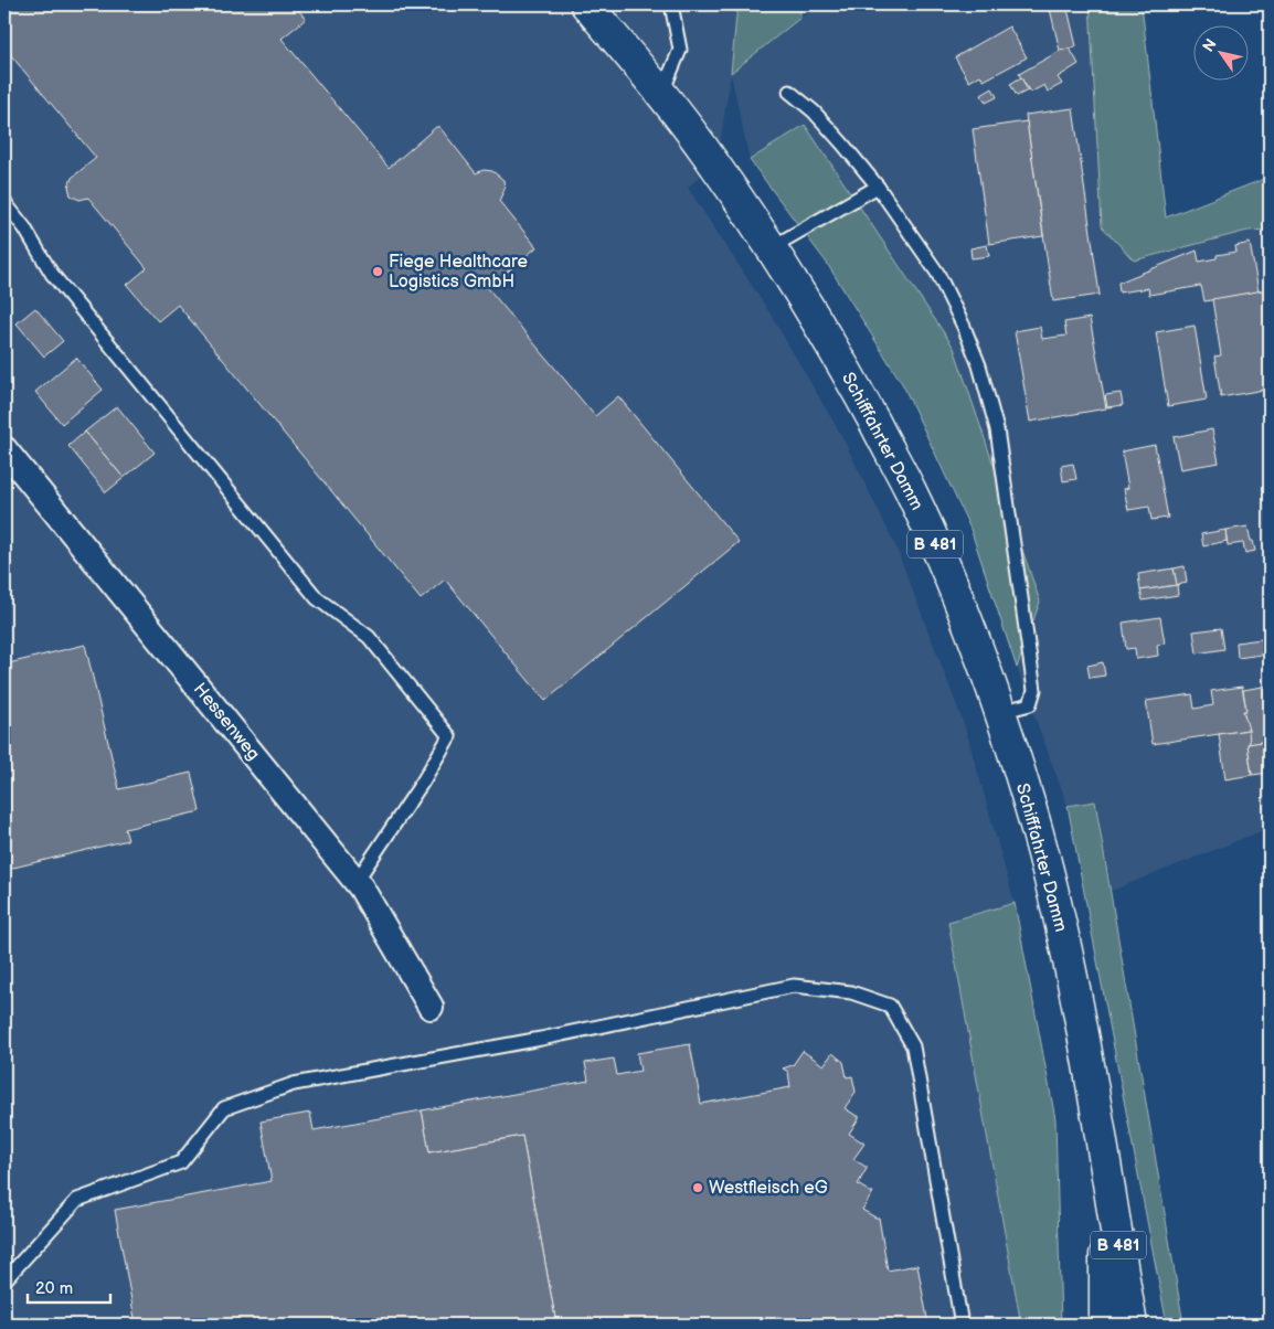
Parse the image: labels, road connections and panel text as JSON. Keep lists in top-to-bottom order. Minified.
{"streets":{"main road":["Schifffahrter Damm","B 481"],"street":["Hessenweg"]},"places":["Fiege Healthcare Logistics GmbH","Westfleisch eG"],"scale_bar":"20 m","north":"top left"}
